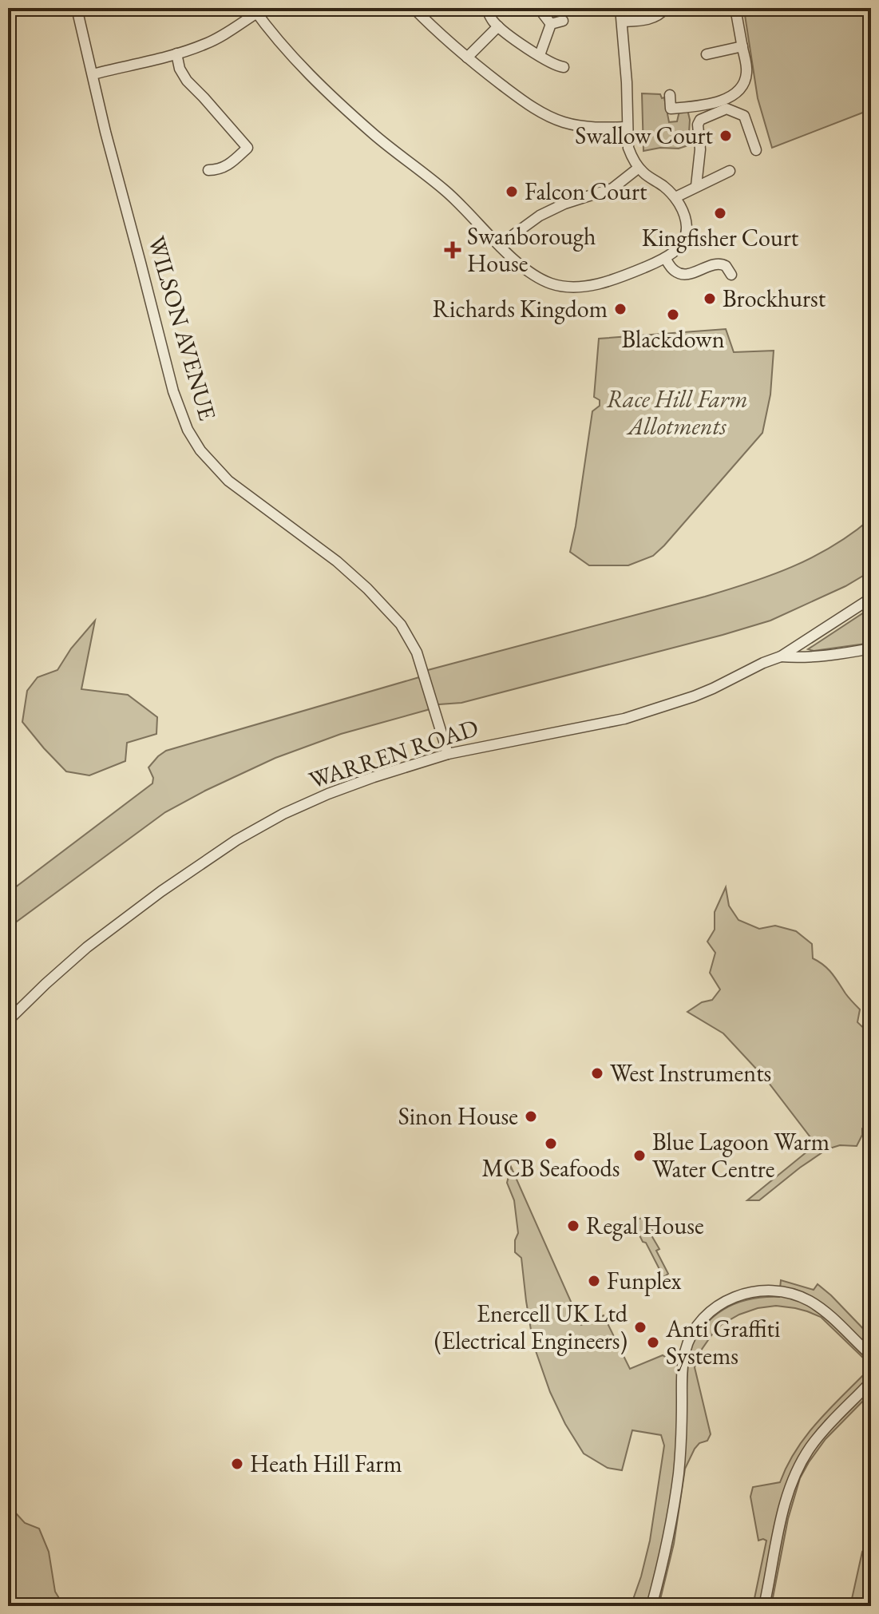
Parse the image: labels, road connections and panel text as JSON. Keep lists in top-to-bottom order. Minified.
{"streets":{"street":["WILSON AVENUE","WARREN ROAD"]},"crossings":[["WILSON AVENUE","WARREN ROAD"]],"parks":["Race Hill Farm Allotments"],"places":{"other":["Swallow Court","Falcon Court","Kingfisher Court","Brockhurst","Richards Kingdom","Blackdown","West Instruments","Sinon House","MCB Seafoods","Blue Lagoon Warm Water Centre","Regal House","Funplex","Enercell UK Ltd (Electrical Engineers)","Anti Graffiti Systems","Heath Hill Farm"],"health":["Swanborough House"]}}
